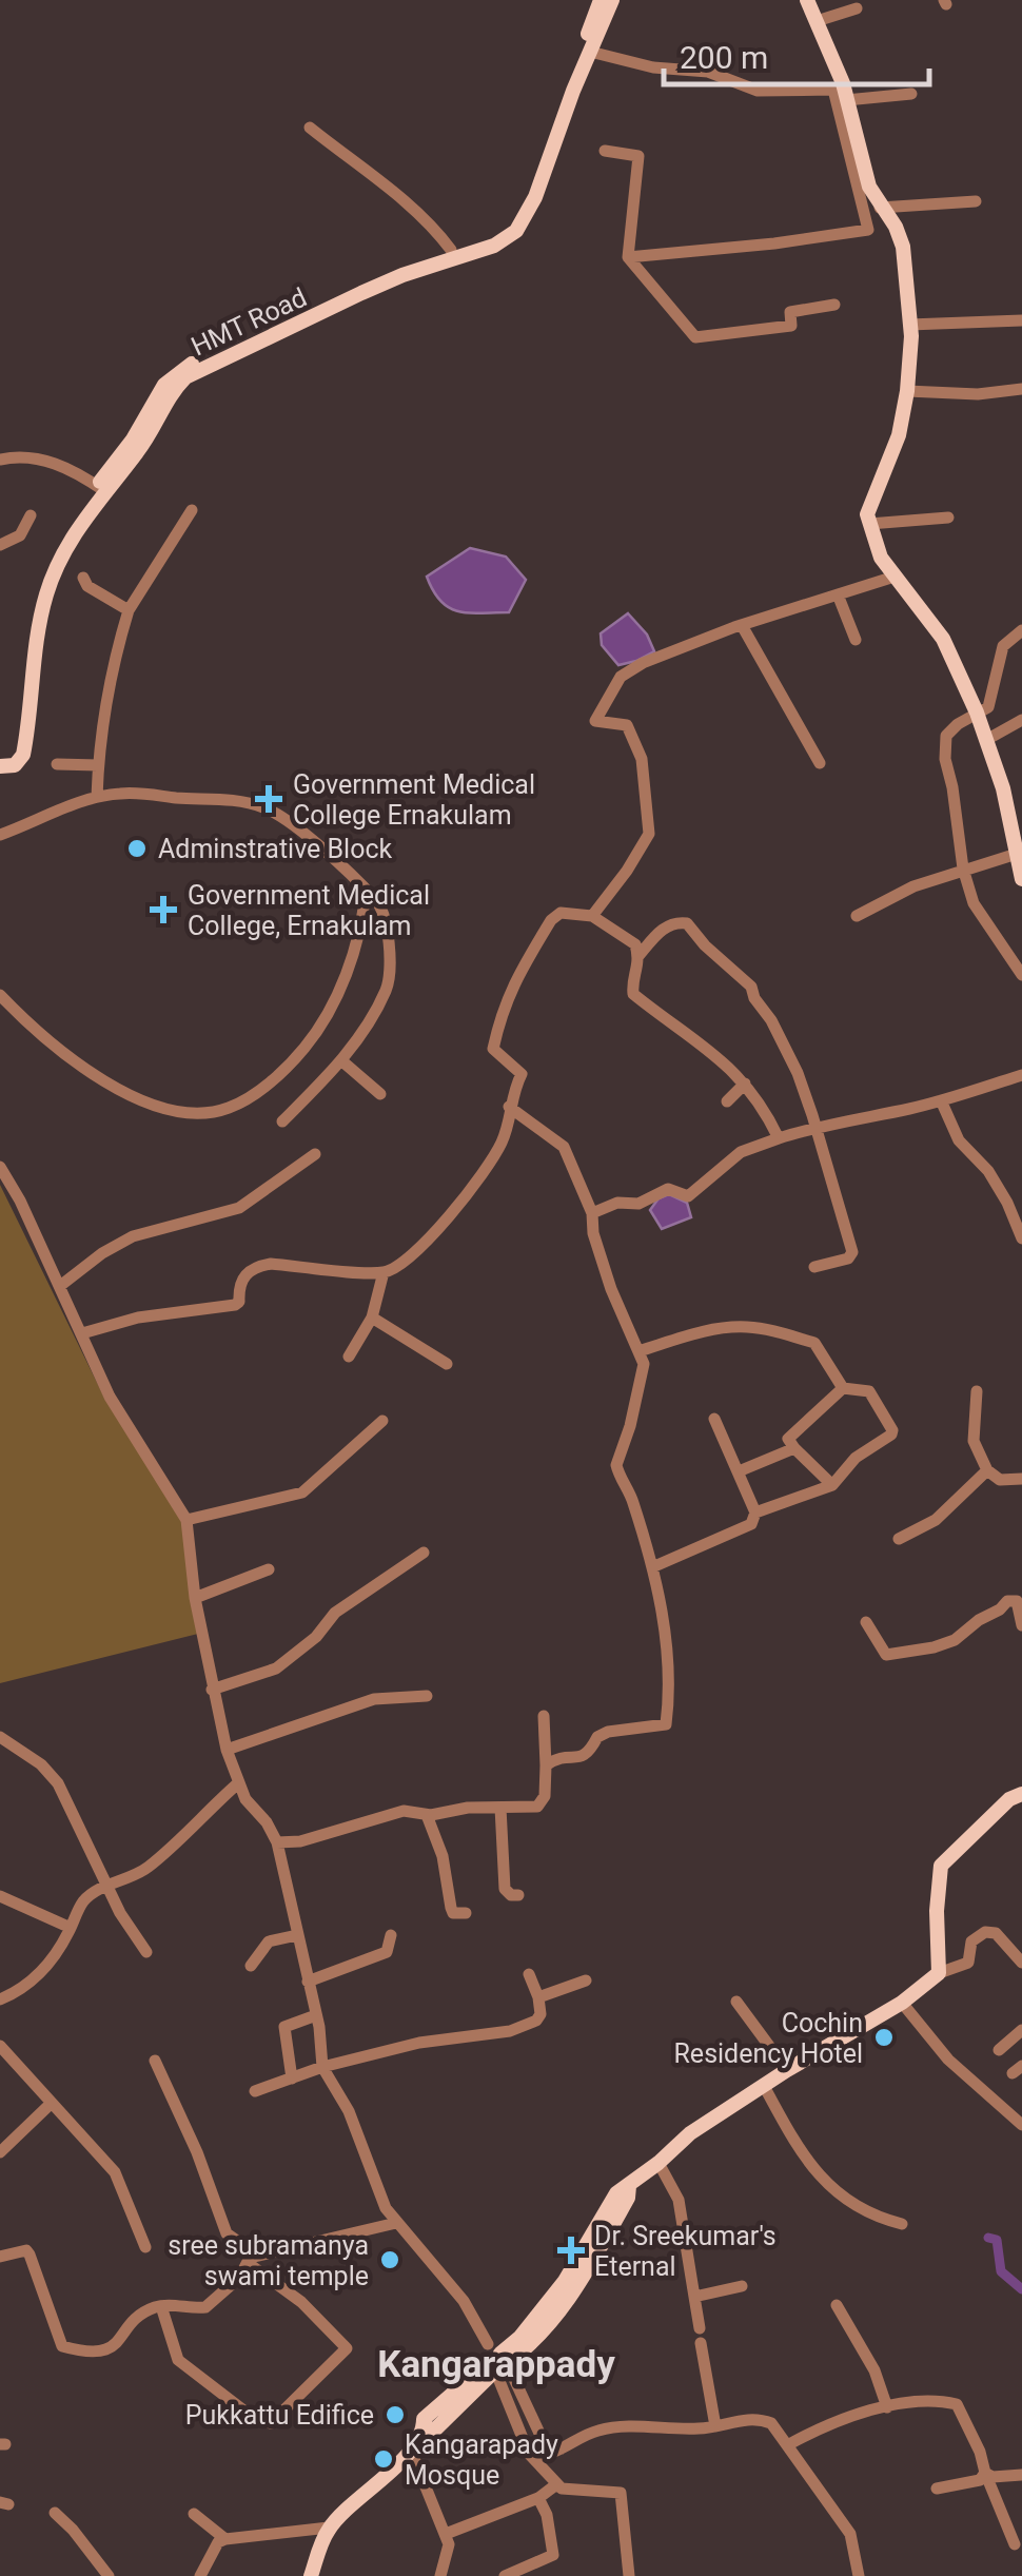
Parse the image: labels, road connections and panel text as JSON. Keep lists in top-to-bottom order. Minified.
{"streets":{"main road":["HMT Road"]},"districts":["Kangarappady"],"places":{"health":["Government Medical College Ernakulam","Government Medical College, Ernakulam","Dr. Sreekumar's Eternal"],"other":["Adminstrative Block","Cochin Residency Hotel","sree subramanya swami temple","Pukkattu Edifice","Kangarapady Mosque"]},"scale_bar":"200 m"}
